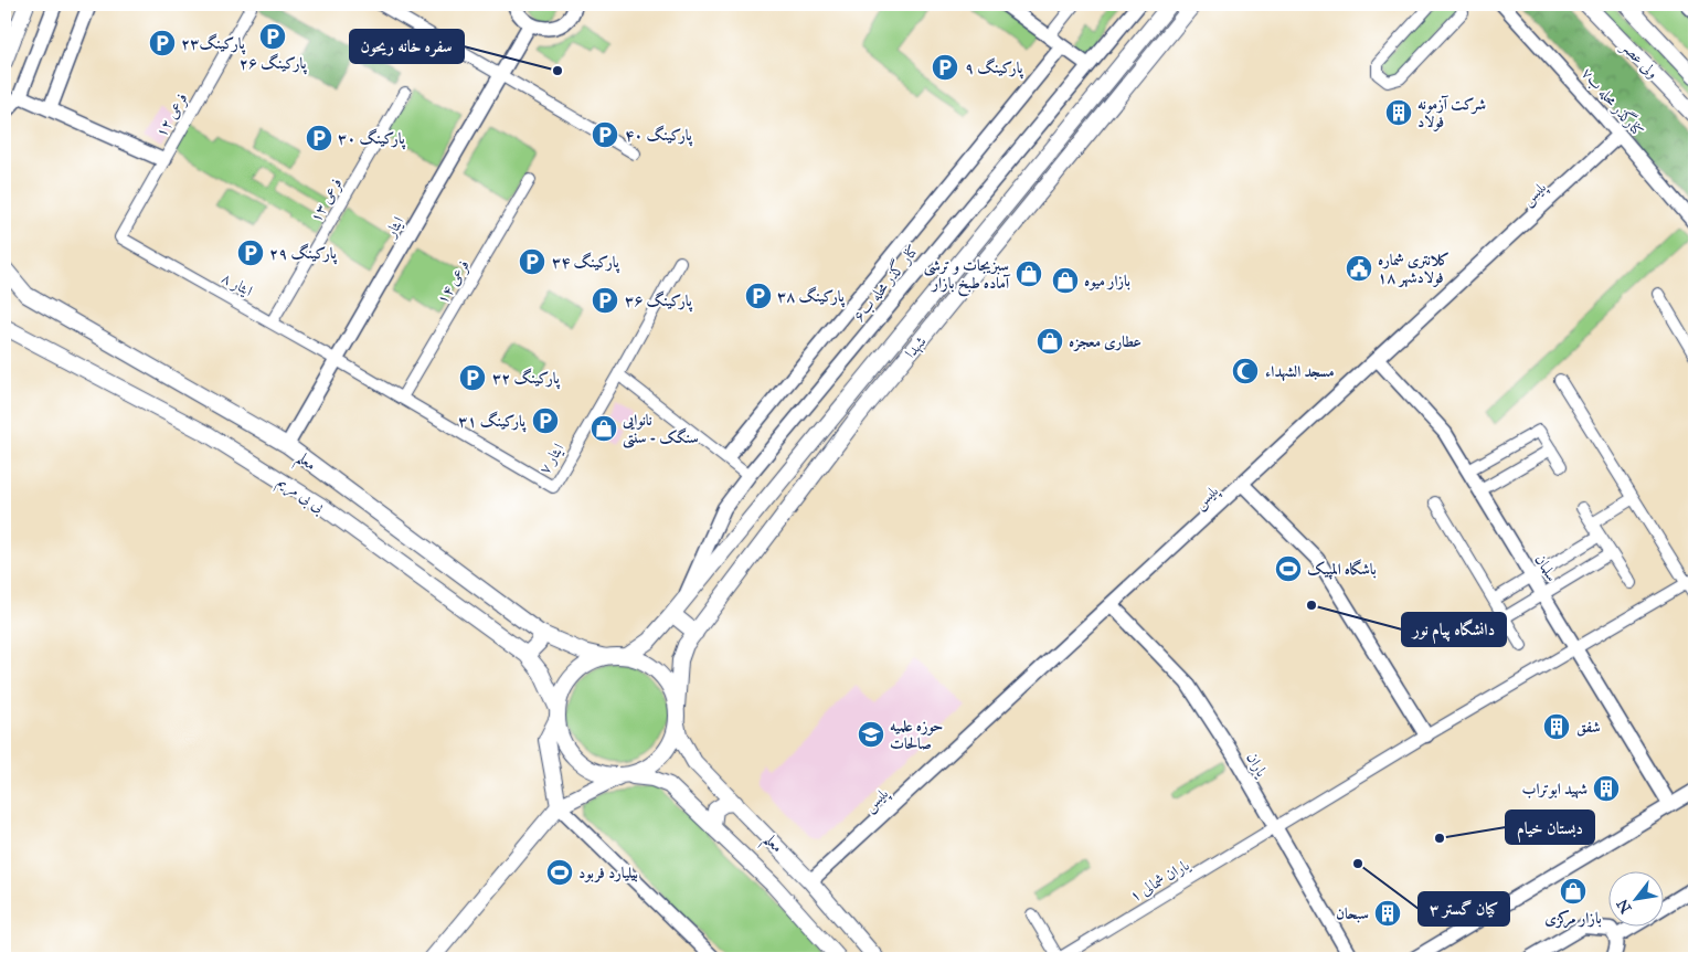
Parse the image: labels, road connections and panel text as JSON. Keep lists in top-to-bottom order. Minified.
{"streets":{"main road":["ولی عصر","شهدا","معلم","بی بی مریم"],"street":["کنارگذر محله ب۷","فرعی ۱۲","پلیس","فرعی ۱۳","ایثار","فرعی ۱۴","کنار گذر محله ب۶","ایثار ۸","ایثار ۷","سلمان","یاران","یاران شمالی ۱"]},"crossings":[["کنارگذر محله ب۷","پلیس"],["فرعی ۱۲","ایثار ۸"],["پلیس","معلم"],["پلیس","سلمان"],["پلیس","یاران"],["فرعی ۱۳","ایثار ۸"],["ایثار","ایثار ۸"],["ایثار","ایثار ۷"],["ایثار","معلم"],["فرعی ۱۴","ایثار ۷"],["کنار گذر محله ب۶","شهدا"],["ایثار ۸","ایثار ۷"],["شهدا","معلم"],["شهدا","بی بی مریم"],["معلم","بی بی مریم"],["سلمان","یاران شمالی ۱"],["یاران","یاران شمالی ۱"]],"places":{"parking":["پارکینگ ۲۶","پارکینگ۲۳","پارکینگ ۹","پارکینگ ۴۰","پارکینگ ۳۰","پارکینگ ۲۹","پارکینگ ۳۴","پارکینگ ۳۸","پارکینگ ۳۶","پارکینگ ۳۲","پارکینگ ۳۱"],"other":["سفره خانه ریحون","دانشگاه پیام نور","دبستان خیام","کیان گستر ۳"],"building":["شرکت آزمونه فولاد","شفق","شهید ابوتراب","سبحان"],"public building":["کلانتری شماره ۱۸ فولادشهر"],"shop":["سبزیجات و ترشی آماده طبخ بازار","بازار میوه","عطاری معجزه","نانوایی سنگک - سنتی","بازار مرکزی"],"mosque":["مسجد الشهداء"],"sports":["باشگاه المپیک","بیلیارد فربود"],"school or university":["حوزه علمیه صالحات"]},"north":"bottom left"}
